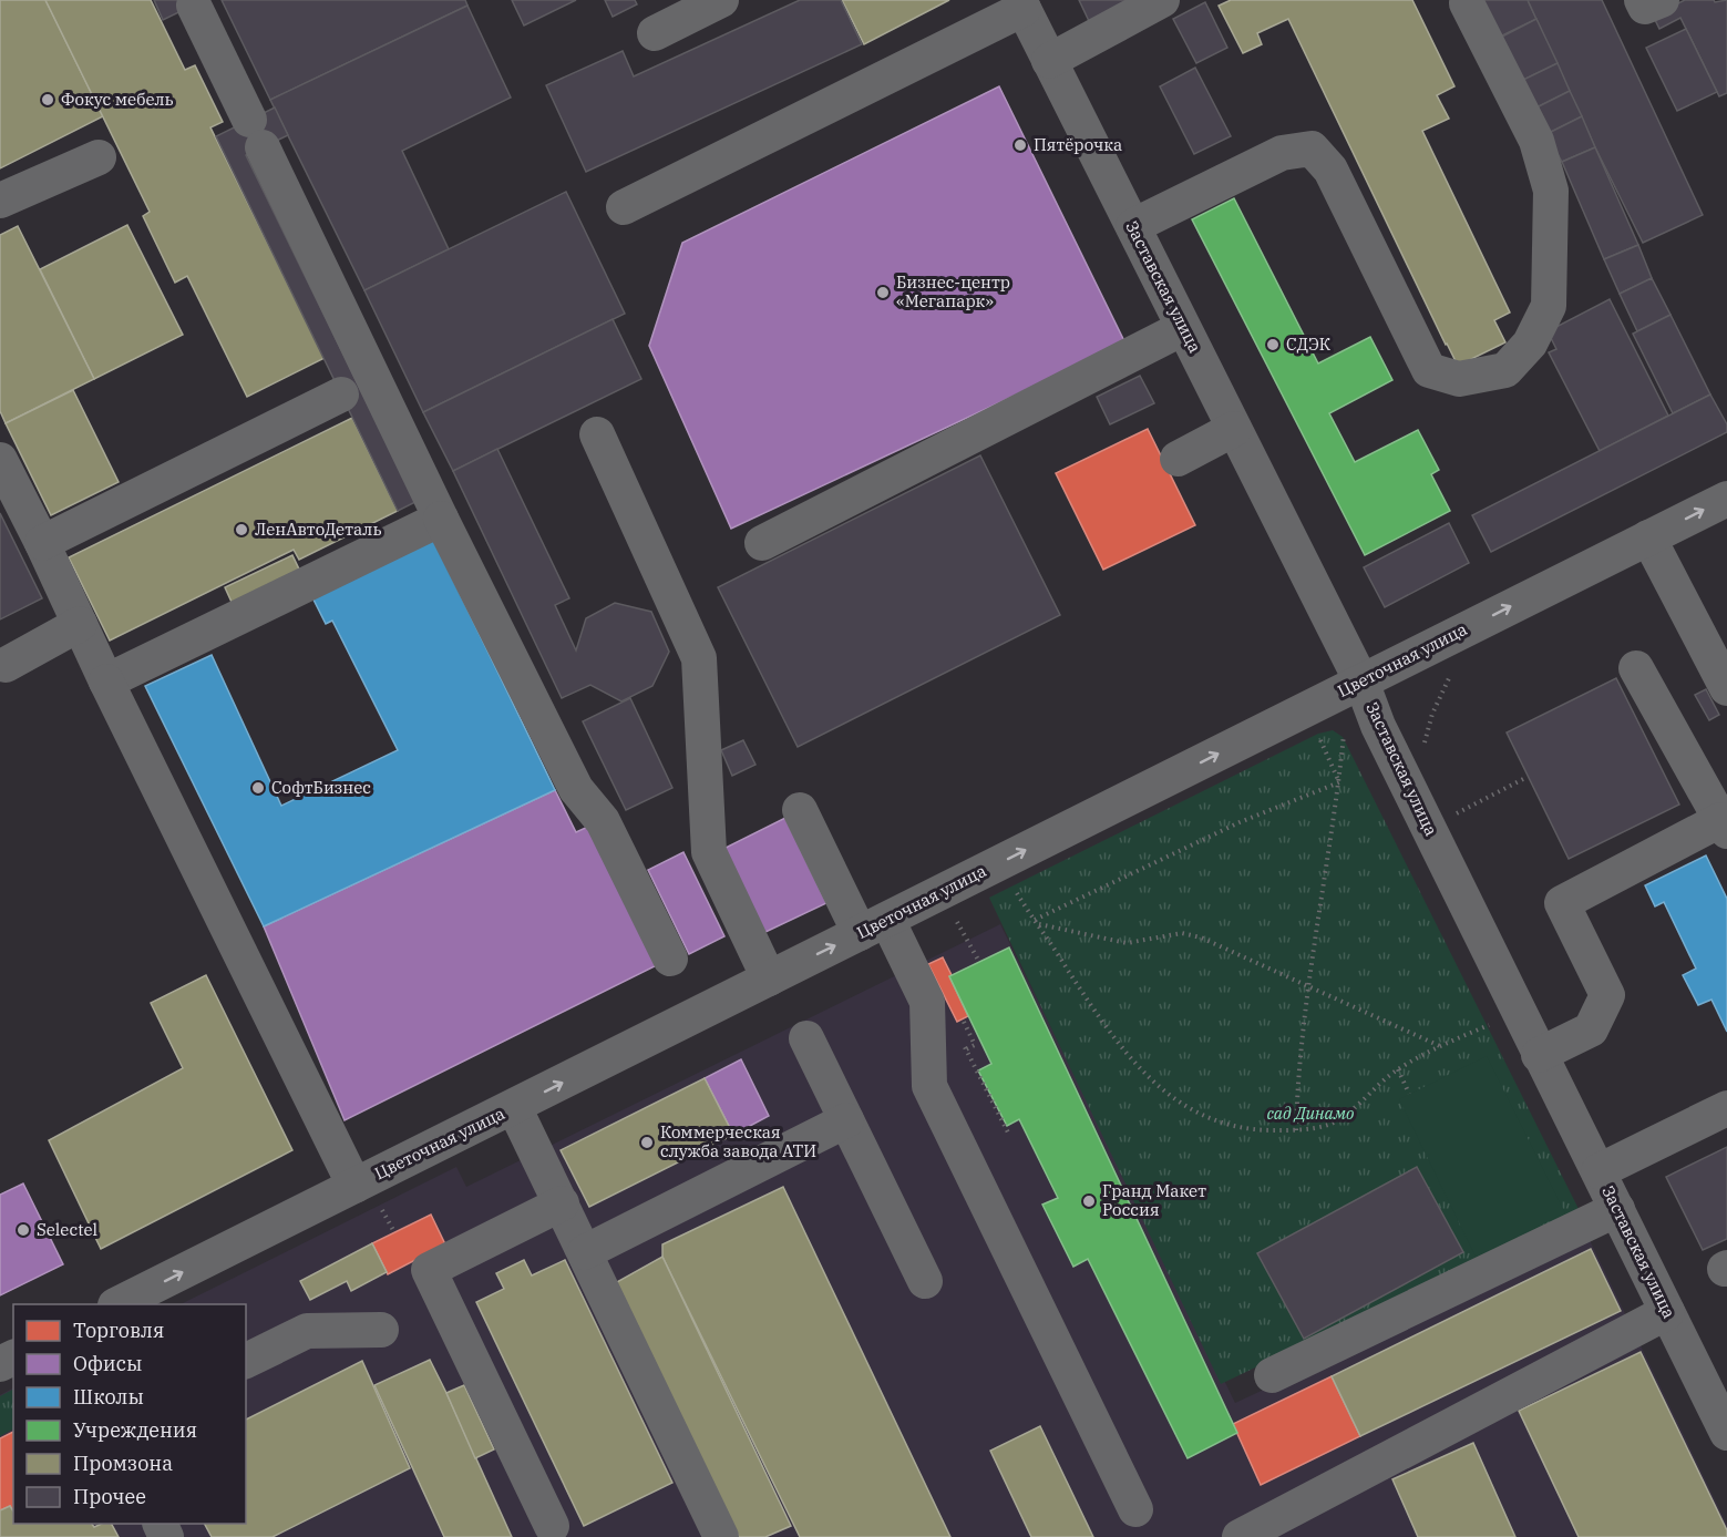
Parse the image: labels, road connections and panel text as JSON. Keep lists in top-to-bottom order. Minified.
{"streets":{"street":["Заставская улица","Цветочная улица"]},"crossings":[["Заставская улица","Цветочная улица"]],"parks":["сад Динамо"],"places":["Фокус мебель","Пятёрочка","Бизнес-центр «Мегапарк»","СДЭК","ЛенАвтоДеталь","СофтБизнес","Коммерческая служба завода АТИ","Гранд Макет Россия","Selectel"],"legend":["Торговля","Офисы","Школы","Учреждения","Промзона","Прочее"]}
